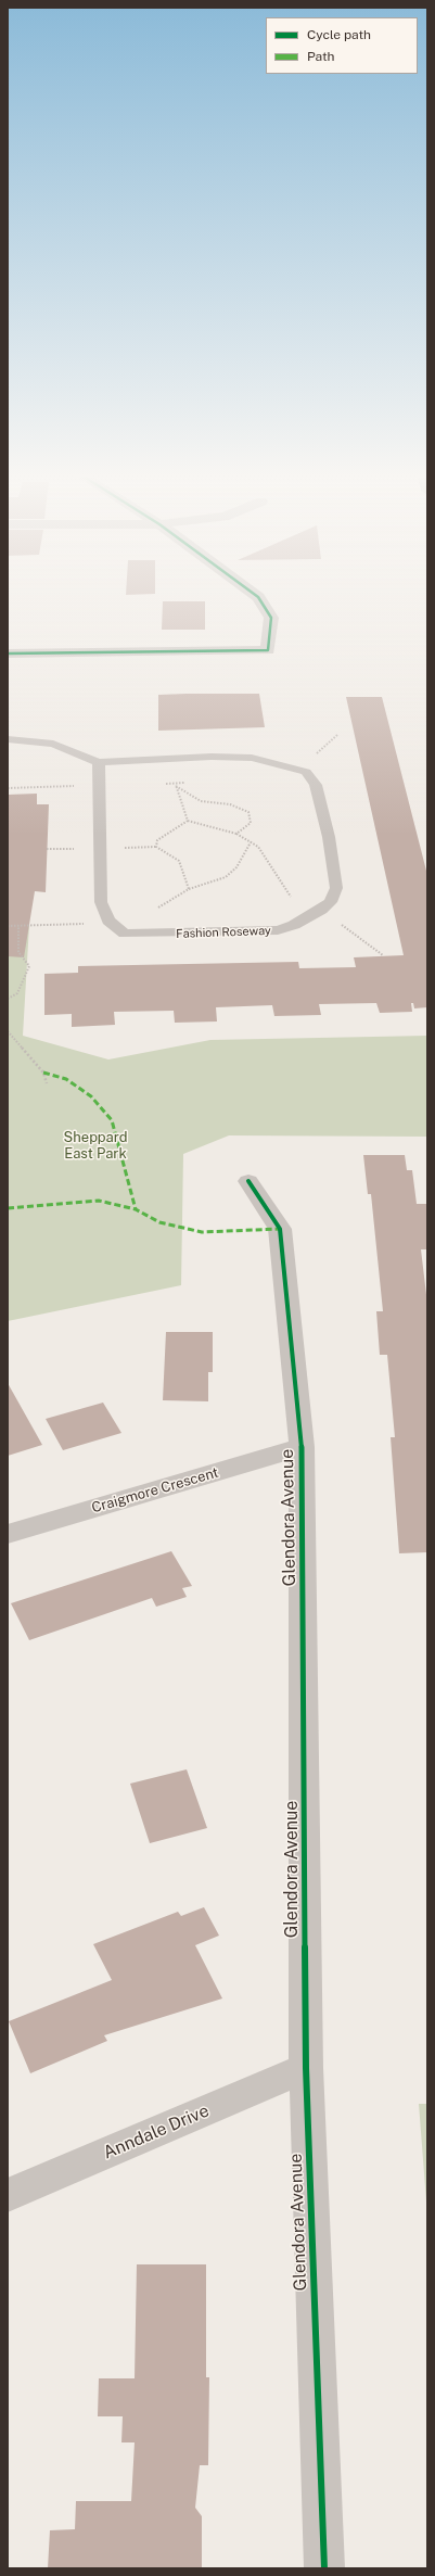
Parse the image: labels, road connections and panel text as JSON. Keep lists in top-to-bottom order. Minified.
{"streets":{"street":["Craigmore Crescent","Glendora Avenue","Anndale Drive"],"lane":["Fashion Roseway"]},"crossings":[["Craigmore Crescent","Glendora Avenue"],["Glendora Avenue","Anndale Drive"]],"parks":["Sheppard East Park"],"legend":["Cycle path","Path"]}
